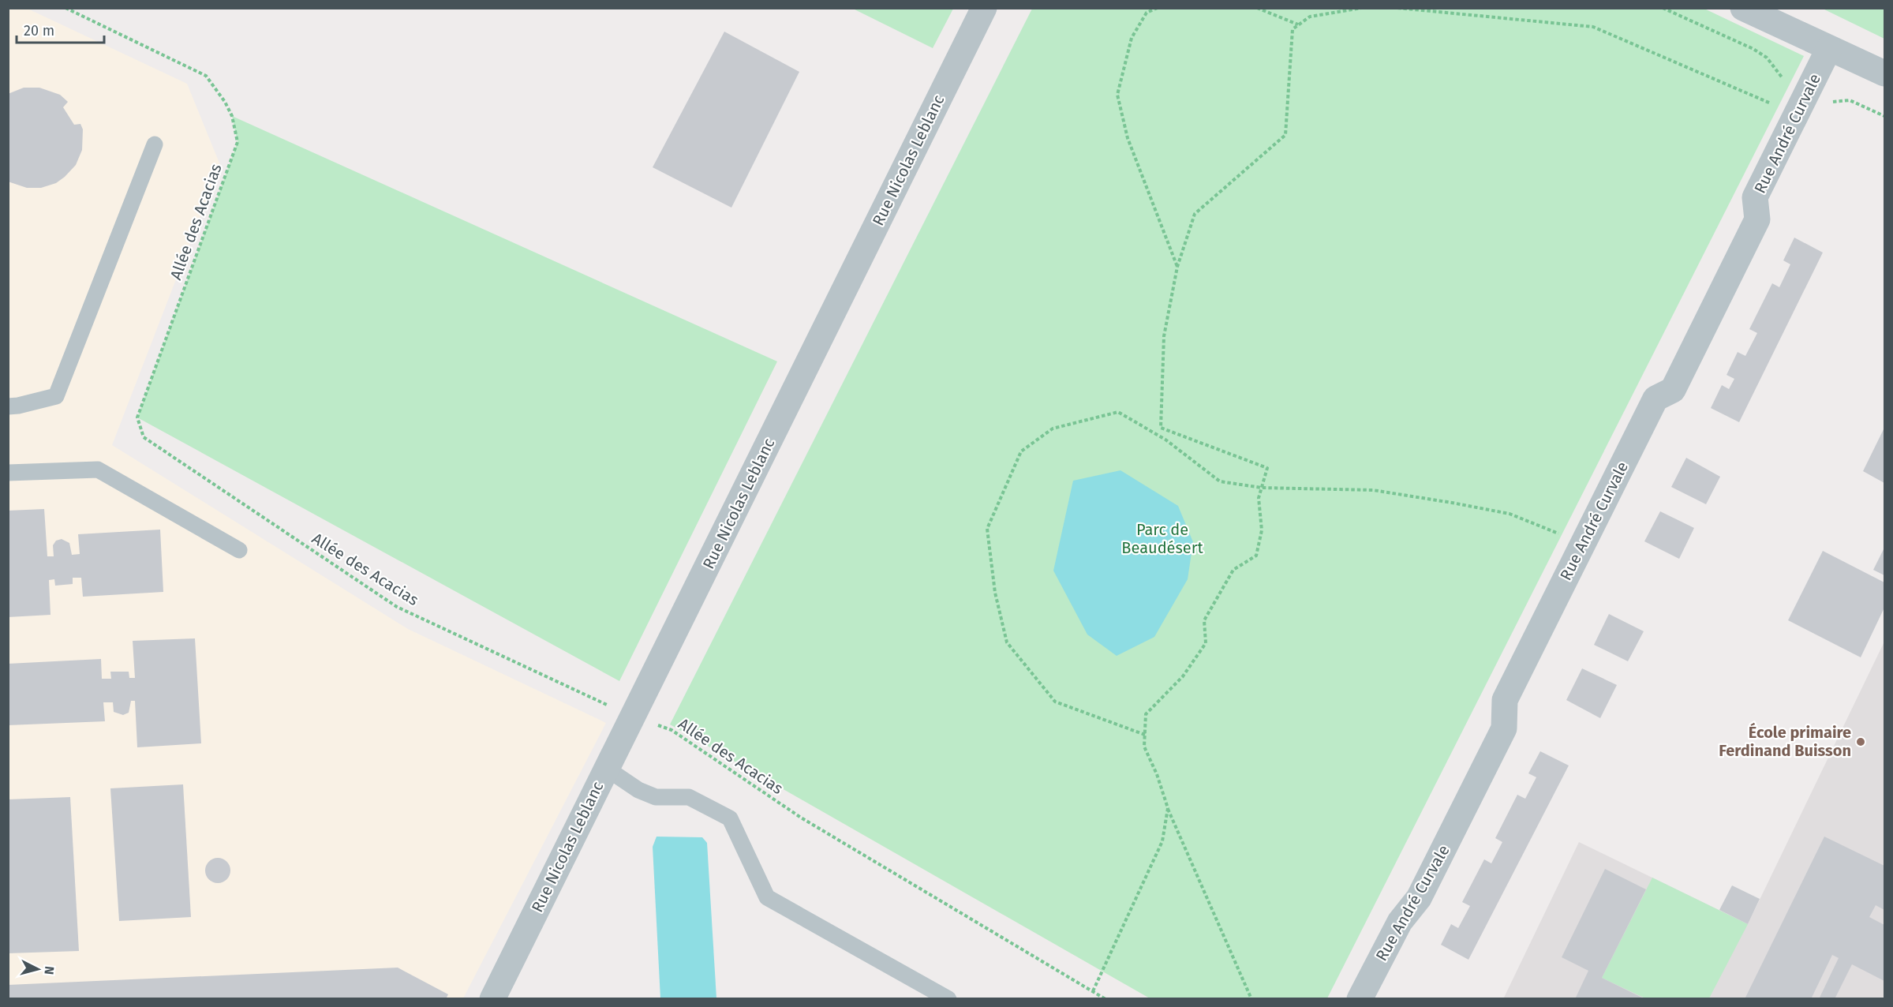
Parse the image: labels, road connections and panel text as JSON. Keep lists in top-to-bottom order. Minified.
{"streets":{"street":["Rue André Curvale","Rue Nicolas Leblanc"],"path":["Allée des Acacias"]},"crossings":[["Rue Nicolas Leblanc","Allée des Acacias"]],"parks":["Parc de Beaudésert"],"places":["École primaire Ferdinand Buisson"],"scale_bar":"20 m","north":"right"}
